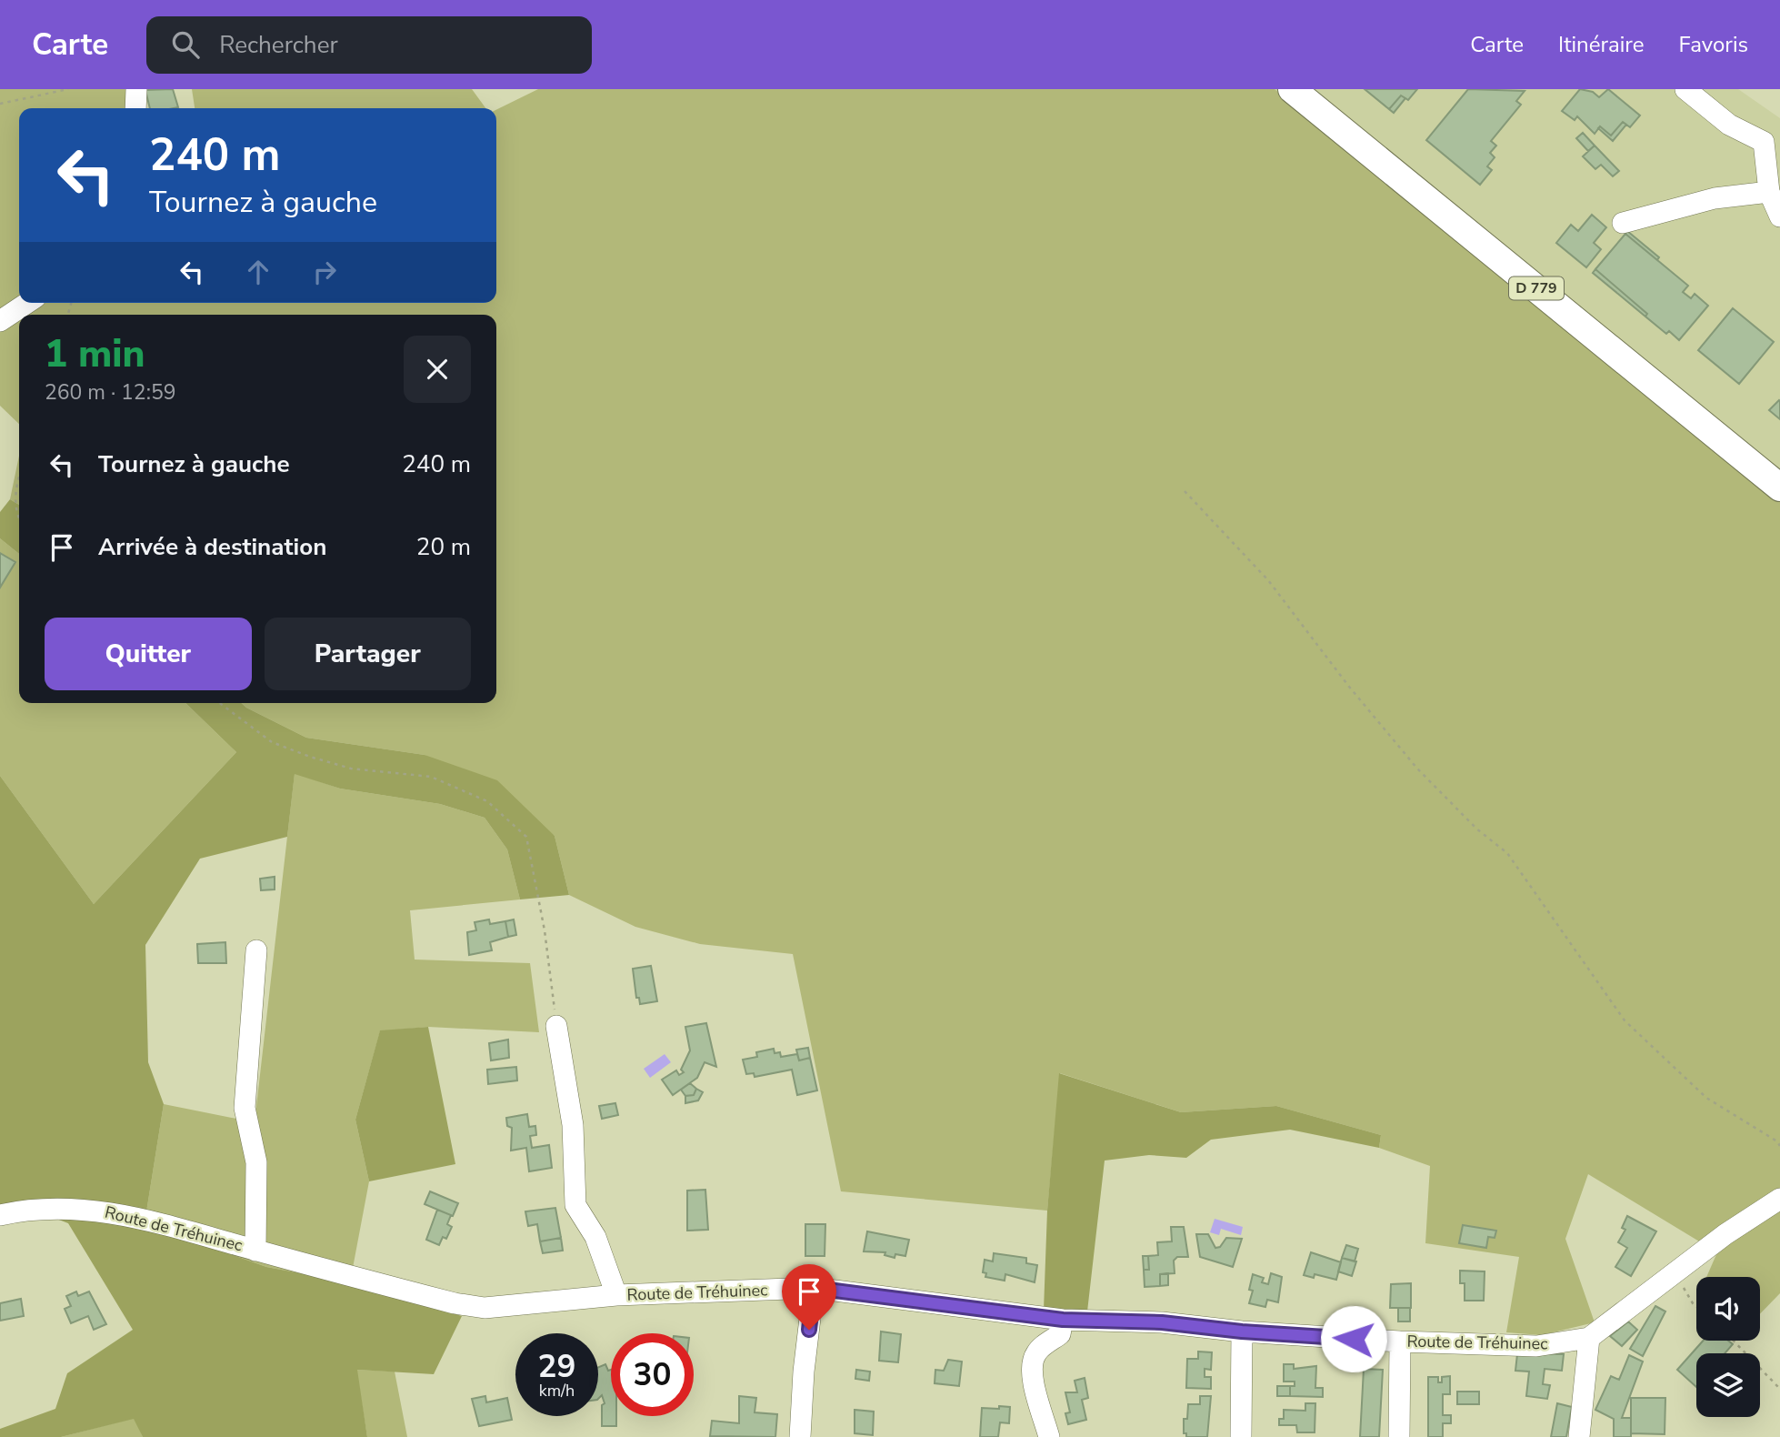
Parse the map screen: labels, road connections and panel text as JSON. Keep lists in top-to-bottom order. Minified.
{"streets":{"main road":["D 779"],"street":["Route de Tréhuinec"]},"page":{"header":"Carte","search":"Rechercher","nav":["Carte","Itinéraire","Favoris"],"turn":["240 m","Tournez à gauche"],"heading":["1 min","260 m · 12:59"],"list":[{"name":"Tournez à gauche","value":"240 m"},{"name":"Arrivée à destination","value":"20 m"}],"buttons":["Quitter","Partager"],"speed":"29 km/h","limit":"30"}}
